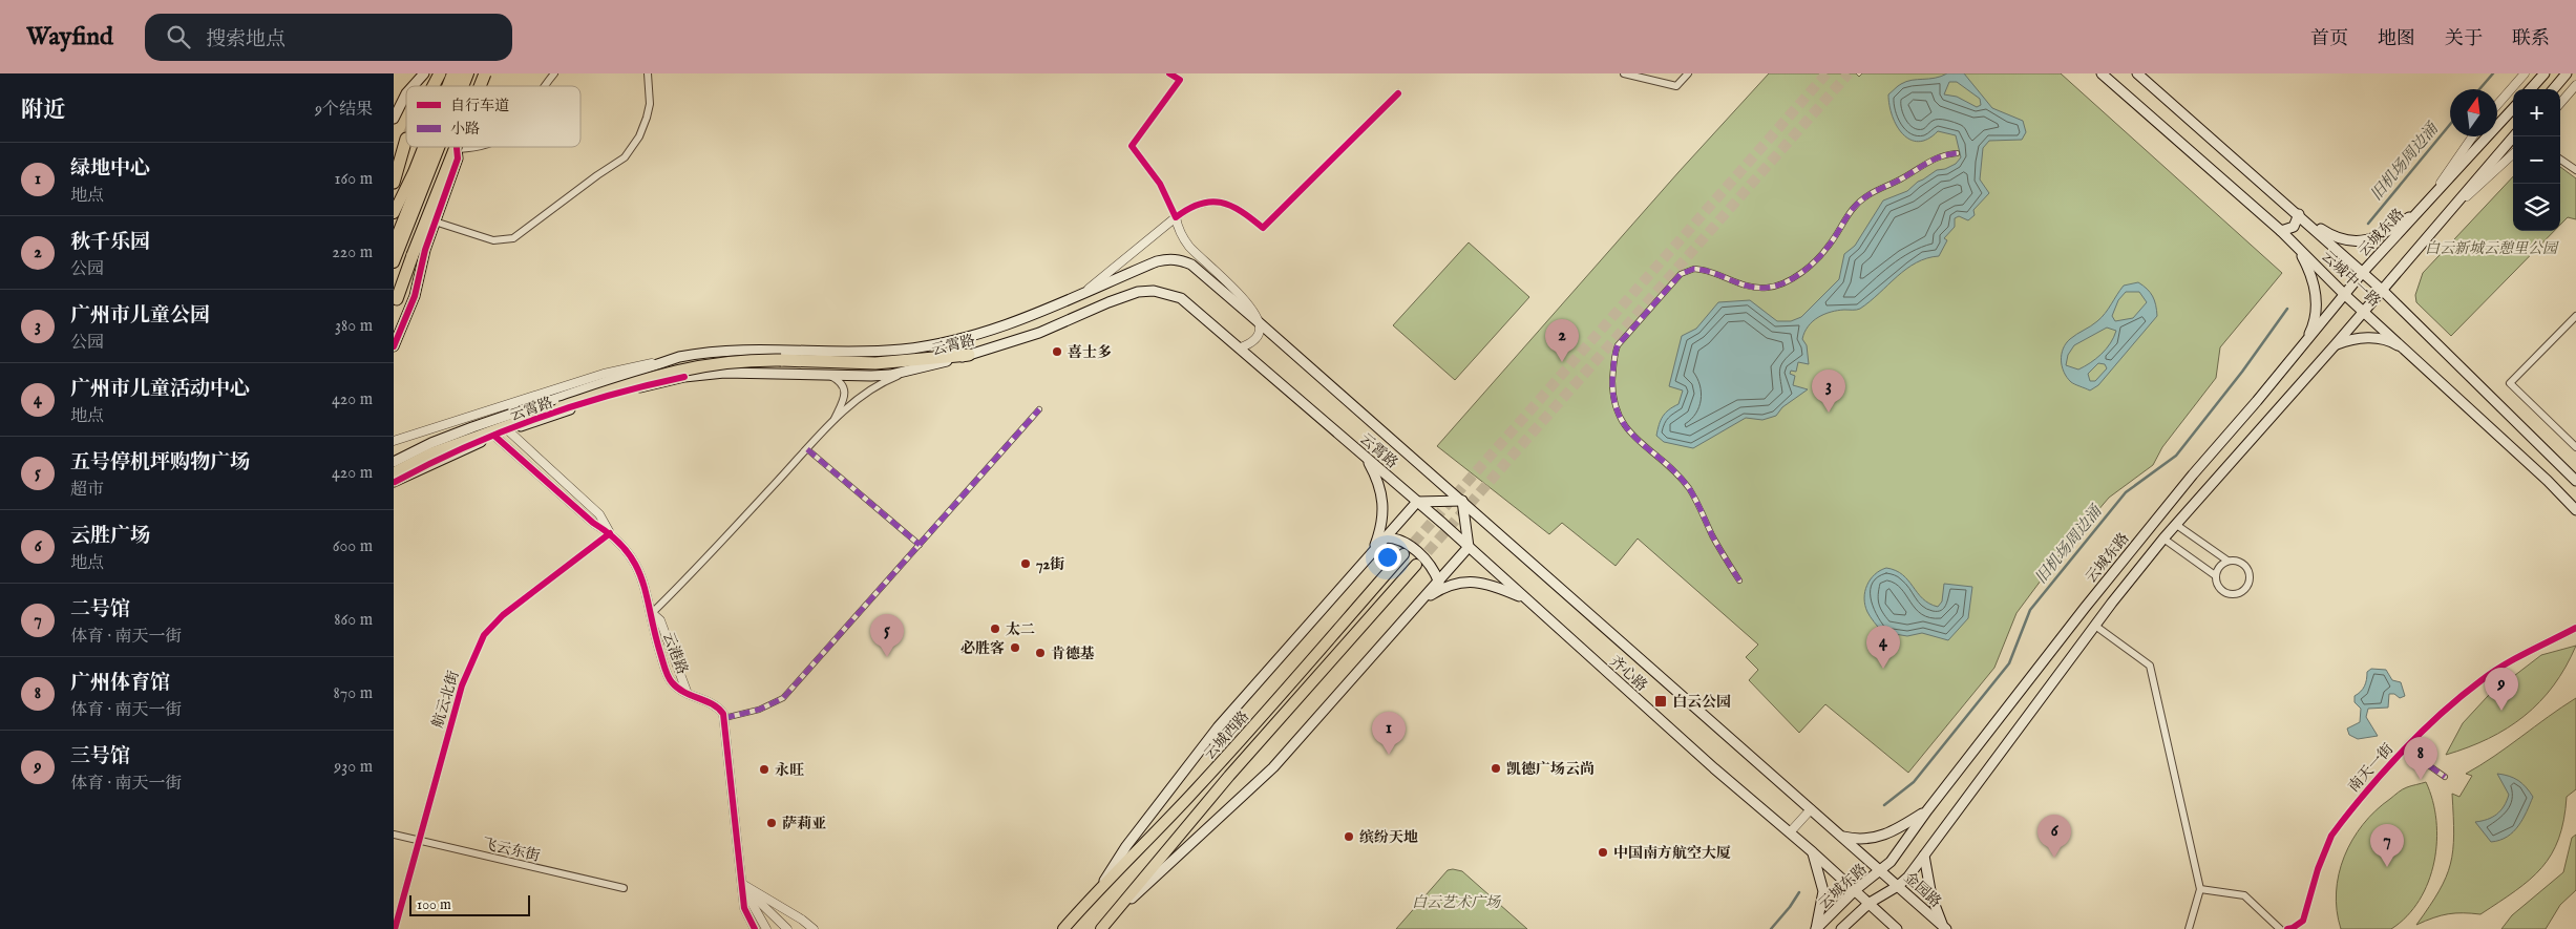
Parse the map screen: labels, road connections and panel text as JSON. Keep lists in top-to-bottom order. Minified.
{"streets":{"main road":["云城东路","云城中一路","云霄路","齐心路","云城西路","金园路"],"street":["云港路","航云北街","南天一街","飞云东街"]},"crossings":[["云城东路","云城中一路"],["云城东路","齐心路"],["云城东路","金园路"],["云霄路","云港路"],["云霄路","齐心路"],["云港路","航云北街"],["齐心路","金园路"],["航云北街","飞云东街"]],"water":["旧机场周边涌"],"parks":["白云新城云憩里公园","白云艺术广场"],"places":{"other":["喜士多","72街","太二","必胜客","肯德基","凯德广场云尚","永旺","萨莉亚","缤纷天地","中国南方航空大厦"],"transit":["白云公园"]},"legend":["自行车道","小路"],"scale_bar":"100 m","north":"top","page":{"header":"Wayfind","search":"搜索地点","nav":["首页","地图","关于","联系"],"heading":["附近","9个结果"],"map_buttons":["+","−"],"list":[{"mark":"1","name":"绿地中心","note":"地点","value":"160 m"},{"mark":"2","name":"秋千乐园","note":"公园","value":"220 m"},{"mark":"3","name":"广州市儿童公园","note":"公园","value":"380 m"},{"mark":"4","name":"广州市儿童活动中心","note":"地点","value":"420 m"},{"mark":"5","name":"五号停机坪购物广场","note":"超市","value":"420 m"},{"mark":"6","name":"云胜广场","note":"地点","value":"600 m"},{"mark":"7","name":"二号馆","note":"体育 · 南天一街","value":"860 m"},{"mark":"8","name":"广州体育馆","note":"体育 · 南天一街","value":"870 m"},{"mark":"9","name":"三号馆","note":"体育 · 南天一街","value":"930 m"}],"pins":["2","3","5","4","9","1","8","6","7"],"scale":"100 m"}}
